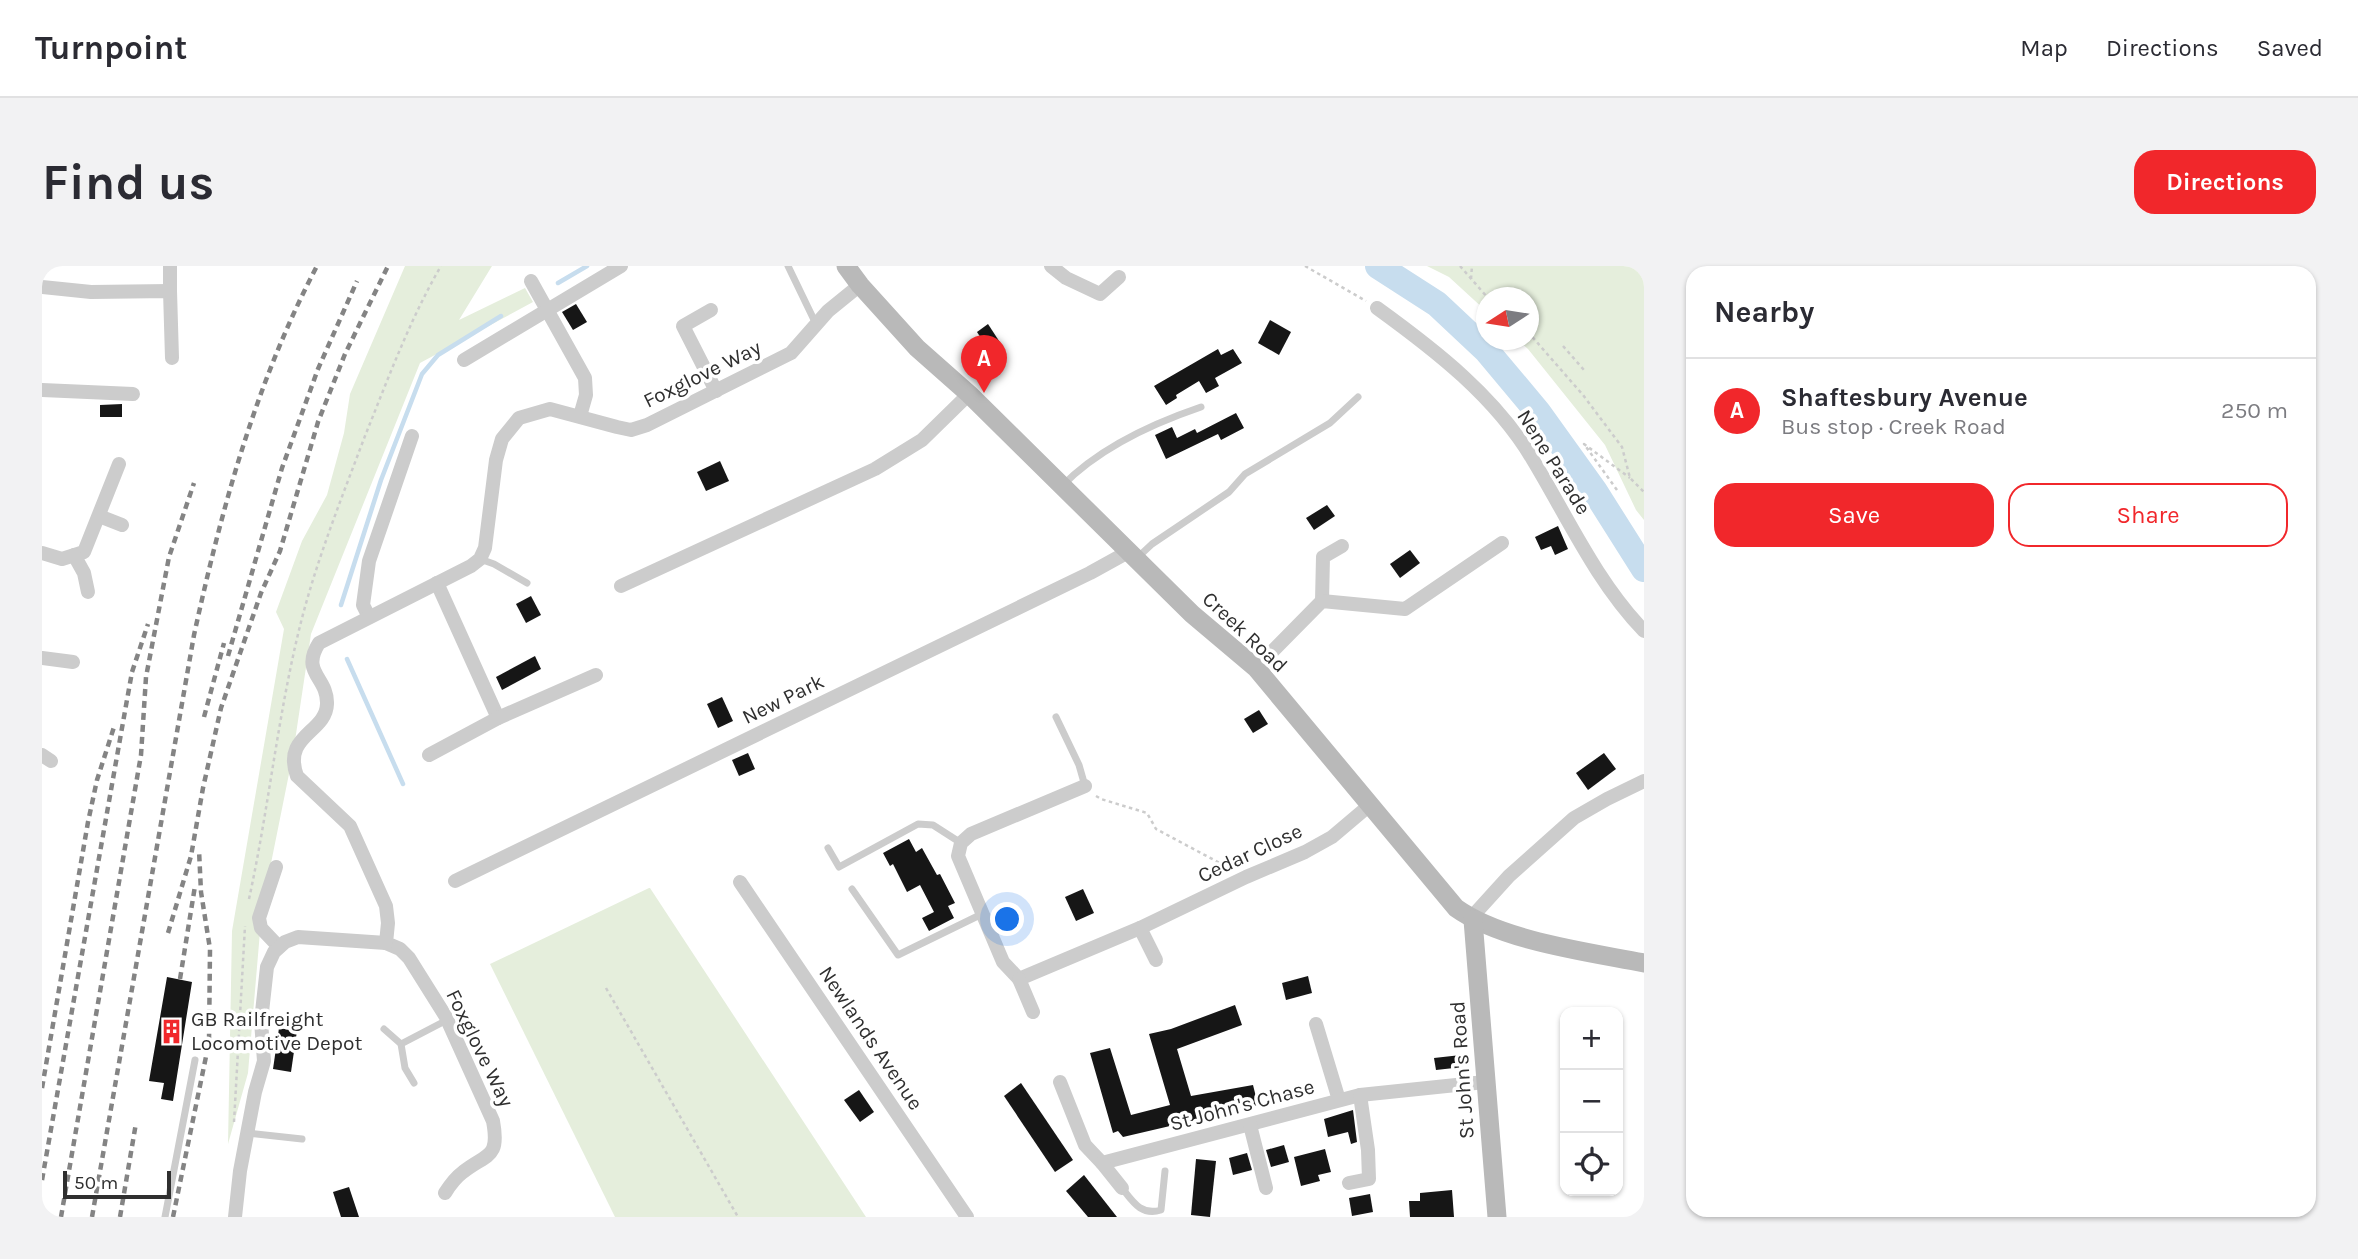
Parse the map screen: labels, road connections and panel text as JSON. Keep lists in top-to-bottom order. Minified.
{"streets":{"street":["Foxglove Way","Nene Parade","Creek Road","New Park","Cedar Close","Newlands Avenue","St John's Road","St John's Chase"]},"crossings":[["Foxglove Way","Creek Road"],["Creek Road","New Park"],["Creek Road","Cedar Close"],["Creek Road","St John's Road"],["St John's Road","St John's Chase"]],"places":{"building":["GB Railfreight Locomotive Depot"]},"scale_bar":"50 m","north":"left","page":{"header":"Turnpoint","nav":["Map","Directions","Saved"],"buttons":["Directions",["Save","Share"]],"title":"Find us","heading":"Nearby","pins":"A","list":[{"mark":"A","name":"Shaftesbury Avenue","note":"Bus stop · Creek Road","value":"250 m"}],"map_buttons":["+","−"],"scale":"50 m"}}
